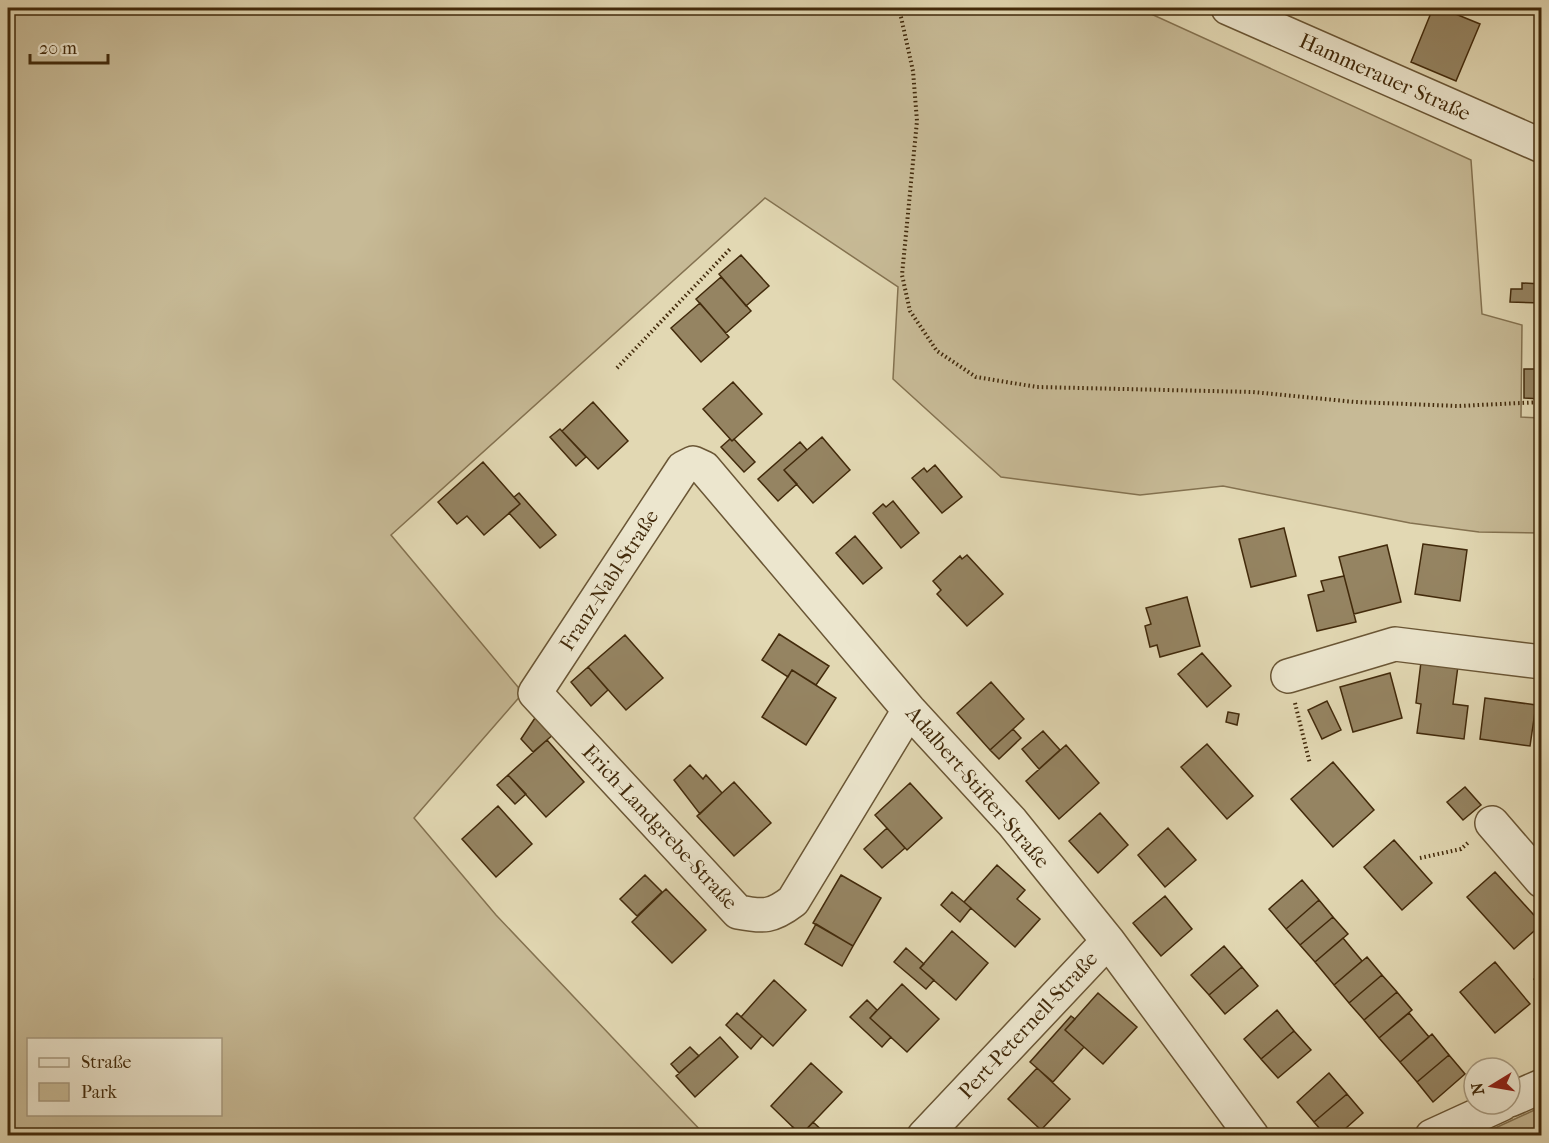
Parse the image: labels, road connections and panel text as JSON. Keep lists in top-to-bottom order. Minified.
{"streets":{"street":["Hammerauer Straße","Franz-Nabl-Straße","Adalbert-Stifter-Straße","Erich-Landgrebe-Straße","Pert-Peternell-Straße"]},"crossings":[["Franz-Nabl-Straße","Adalbert-Stifter-Straße"],["Franz-Nabl-Straße","Erich-Landgrebe-Straße"],["Adalbert-Stifter-Straße","Erich-Landgrebe-Straße"],["Adalbert-Stifter-Straße","Pert-Peternell-Straße"]],"legend":["Straße","Park"],"scale_bar":"20 m","north":"left"}
